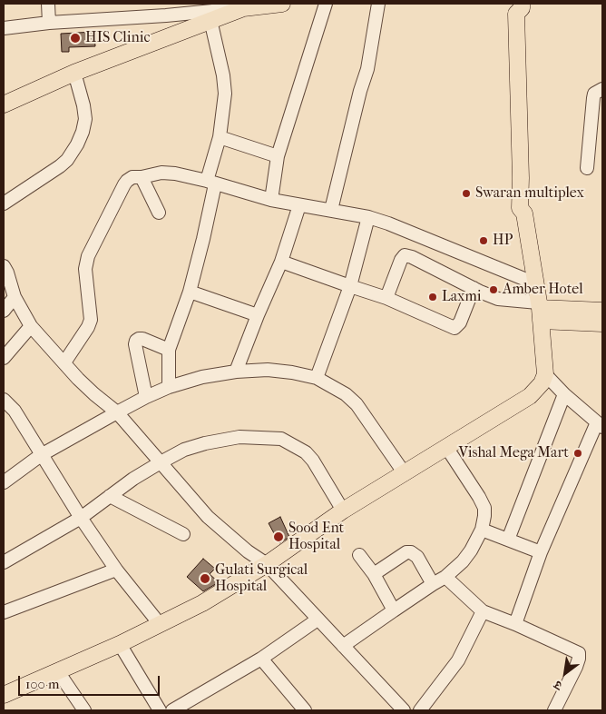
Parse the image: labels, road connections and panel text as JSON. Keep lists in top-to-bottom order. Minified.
{"places":["HIS Clinic","Swaran multiplex","HP","Amber Hotel","Laxmi","Vishal Mega Mart","Sood Ent Hospital","Gulati Surgical Hospital"],"scale_bar":"100 m","north":"bottom left"}
